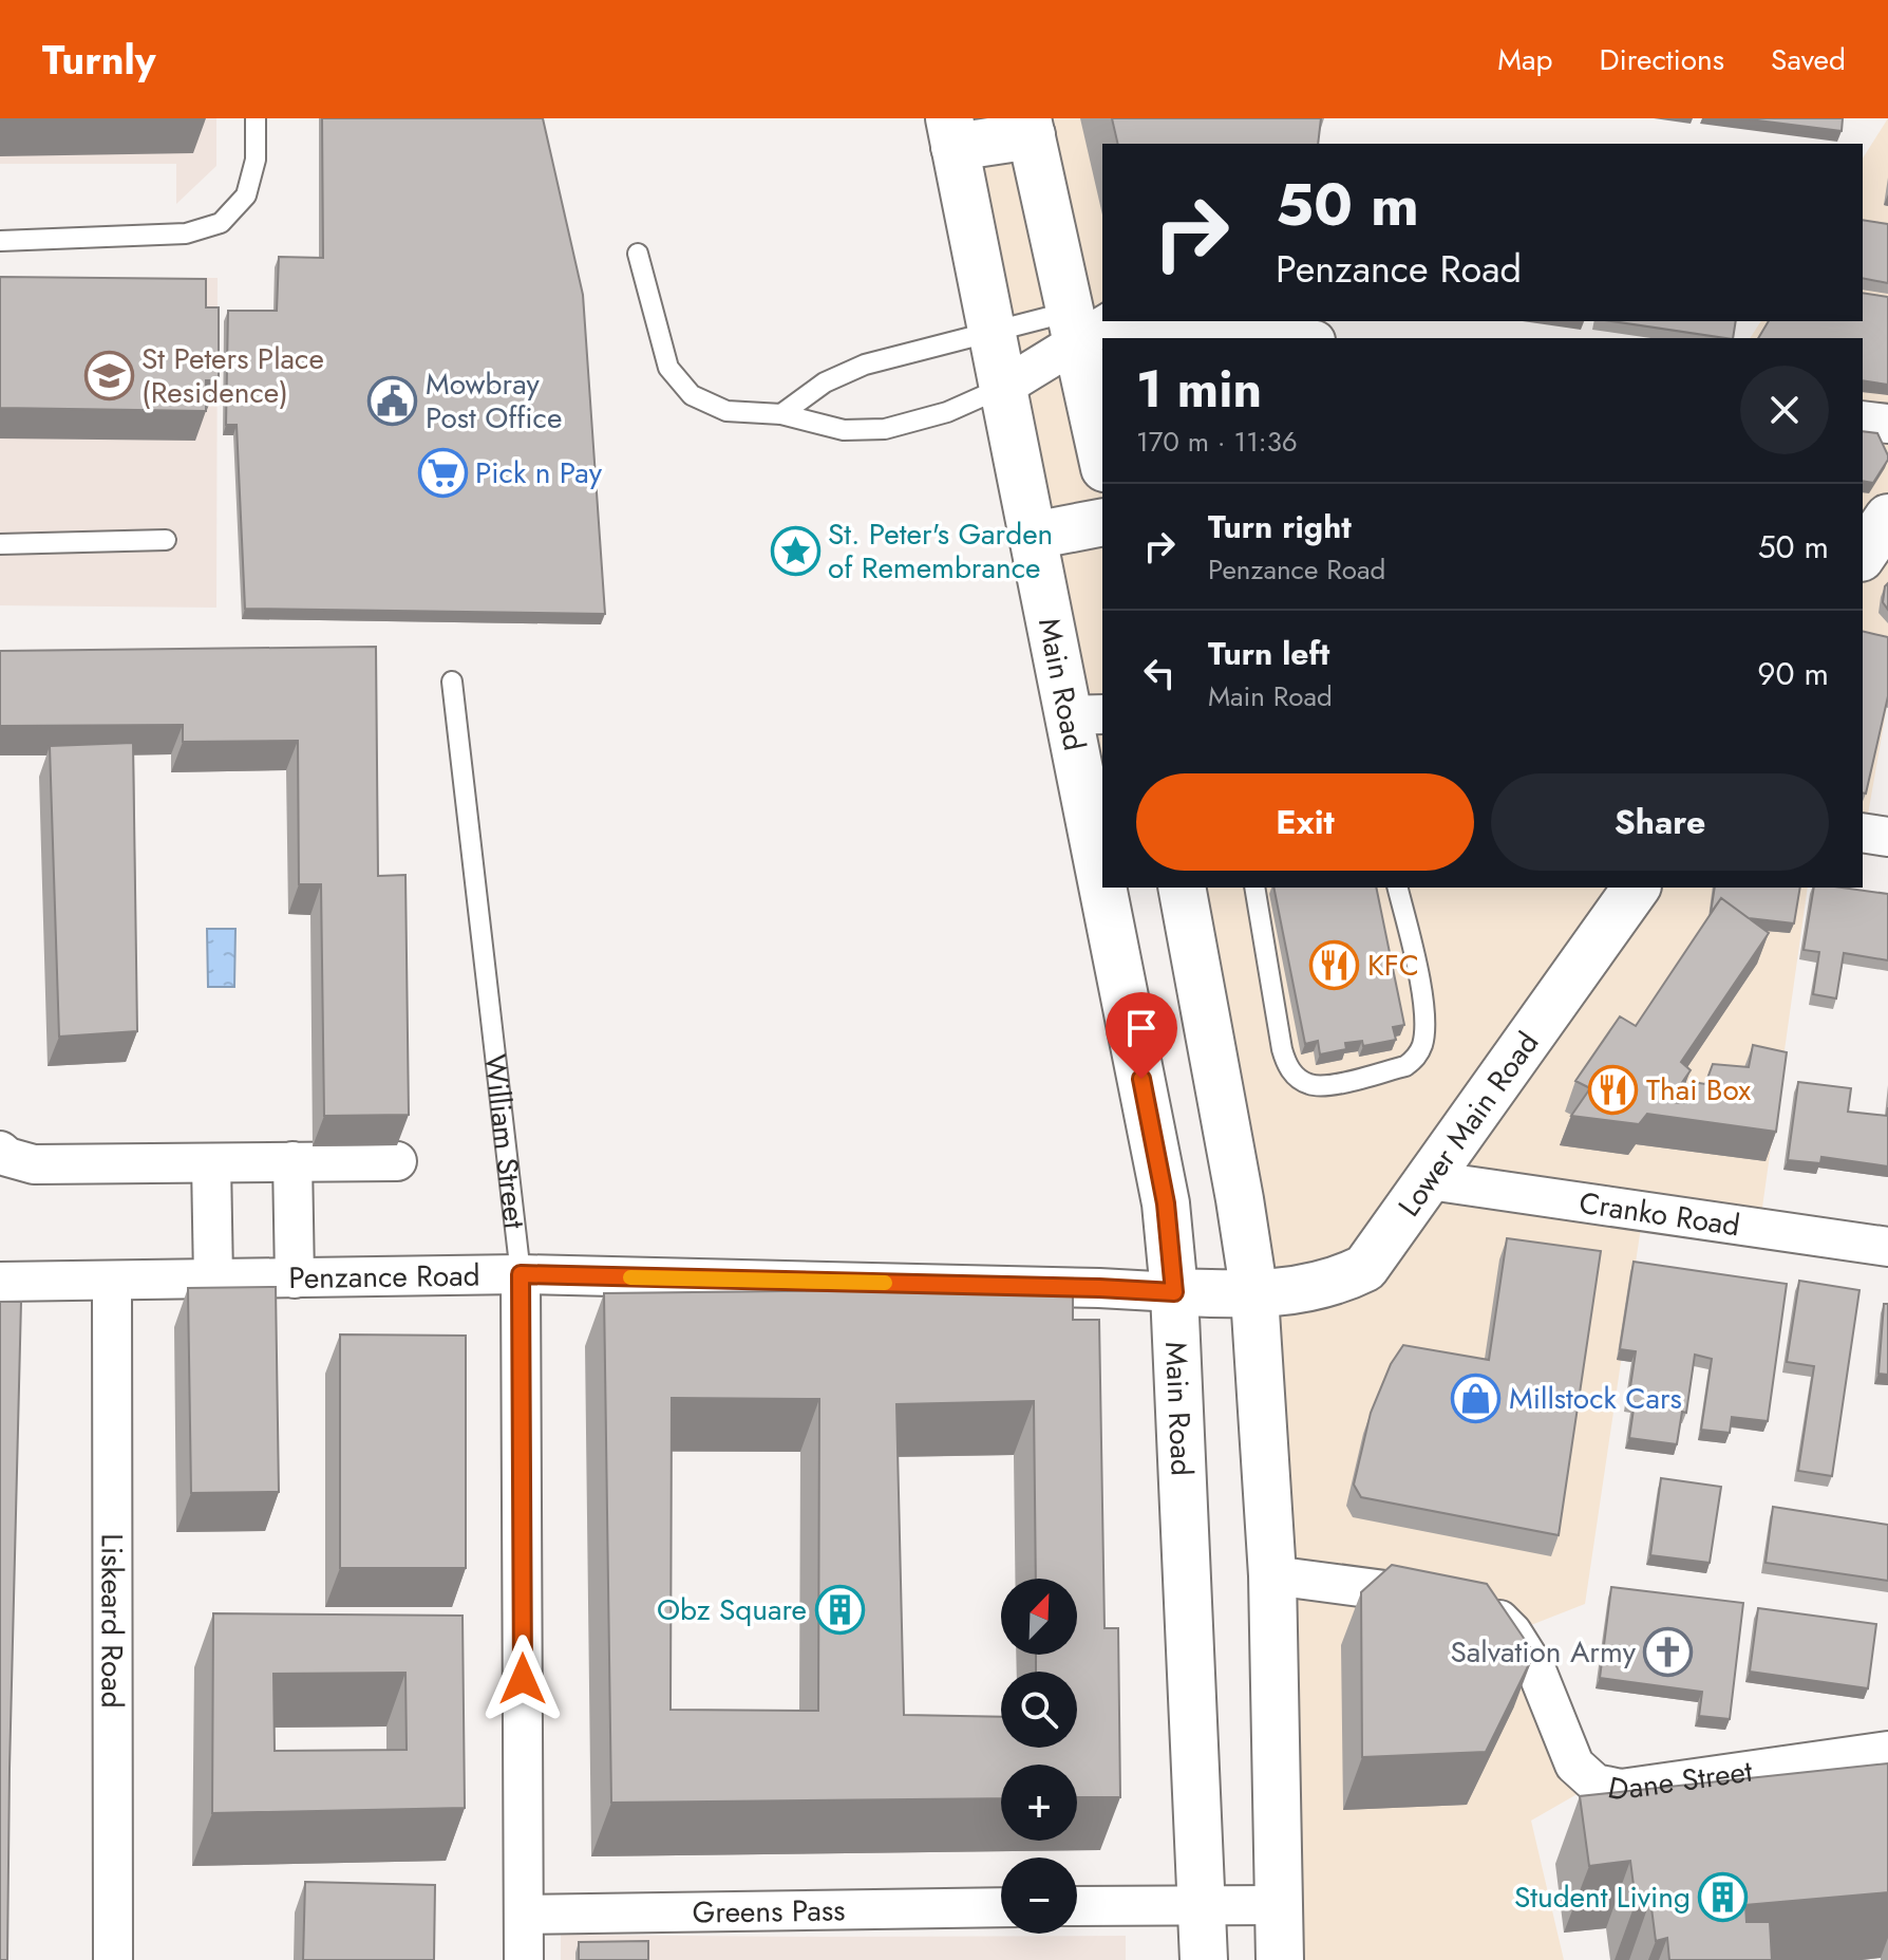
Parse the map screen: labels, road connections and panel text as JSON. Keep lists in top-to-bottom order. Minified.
{"streets":{"main road":["Main Road","Lower Main Road"],"street":["William Street","Cranko Road","Penzance Road","Liskeard Road","Dane Street","Greens Pass"]},"crossings":[["Main Road","Lower Main Road"],["Main Road","Penzance Road"],["Lower Main Road","Cranko Road"],["Lower Main Road","Penzance Road"],["William Street","Penzance Road"],["William Street","Greens Pass"],["Penzance Road","Liskeard Road"]],"places":{"school or university":["St Peters Place (Residence)"],"public building":["Mowbray Post Office"],"supermarket":["Pick n Pay"],"place":["St. Peter's Garden of Remembrance"],"restaurant":["KFC","Thai Box"],"shop":["Millstock Cars"],"building":["Obz Square","Student Living"],"church":["Salvation Army"]},"north":"top right","page":{"header":"Turnly","nav":["Map","Directions","Saved"],"turn":["50 m","Penzance Road"],"heading":["1 min","170 m · 11:36"],"list":[{"name":"Turn right","note":"Penzance Road","value":"50 m"},{"name":"Turn left","note":"Main Road","value":"90 m"}],"buttons":["Exit","Share"],"map_buttons":["+","−"]}}
